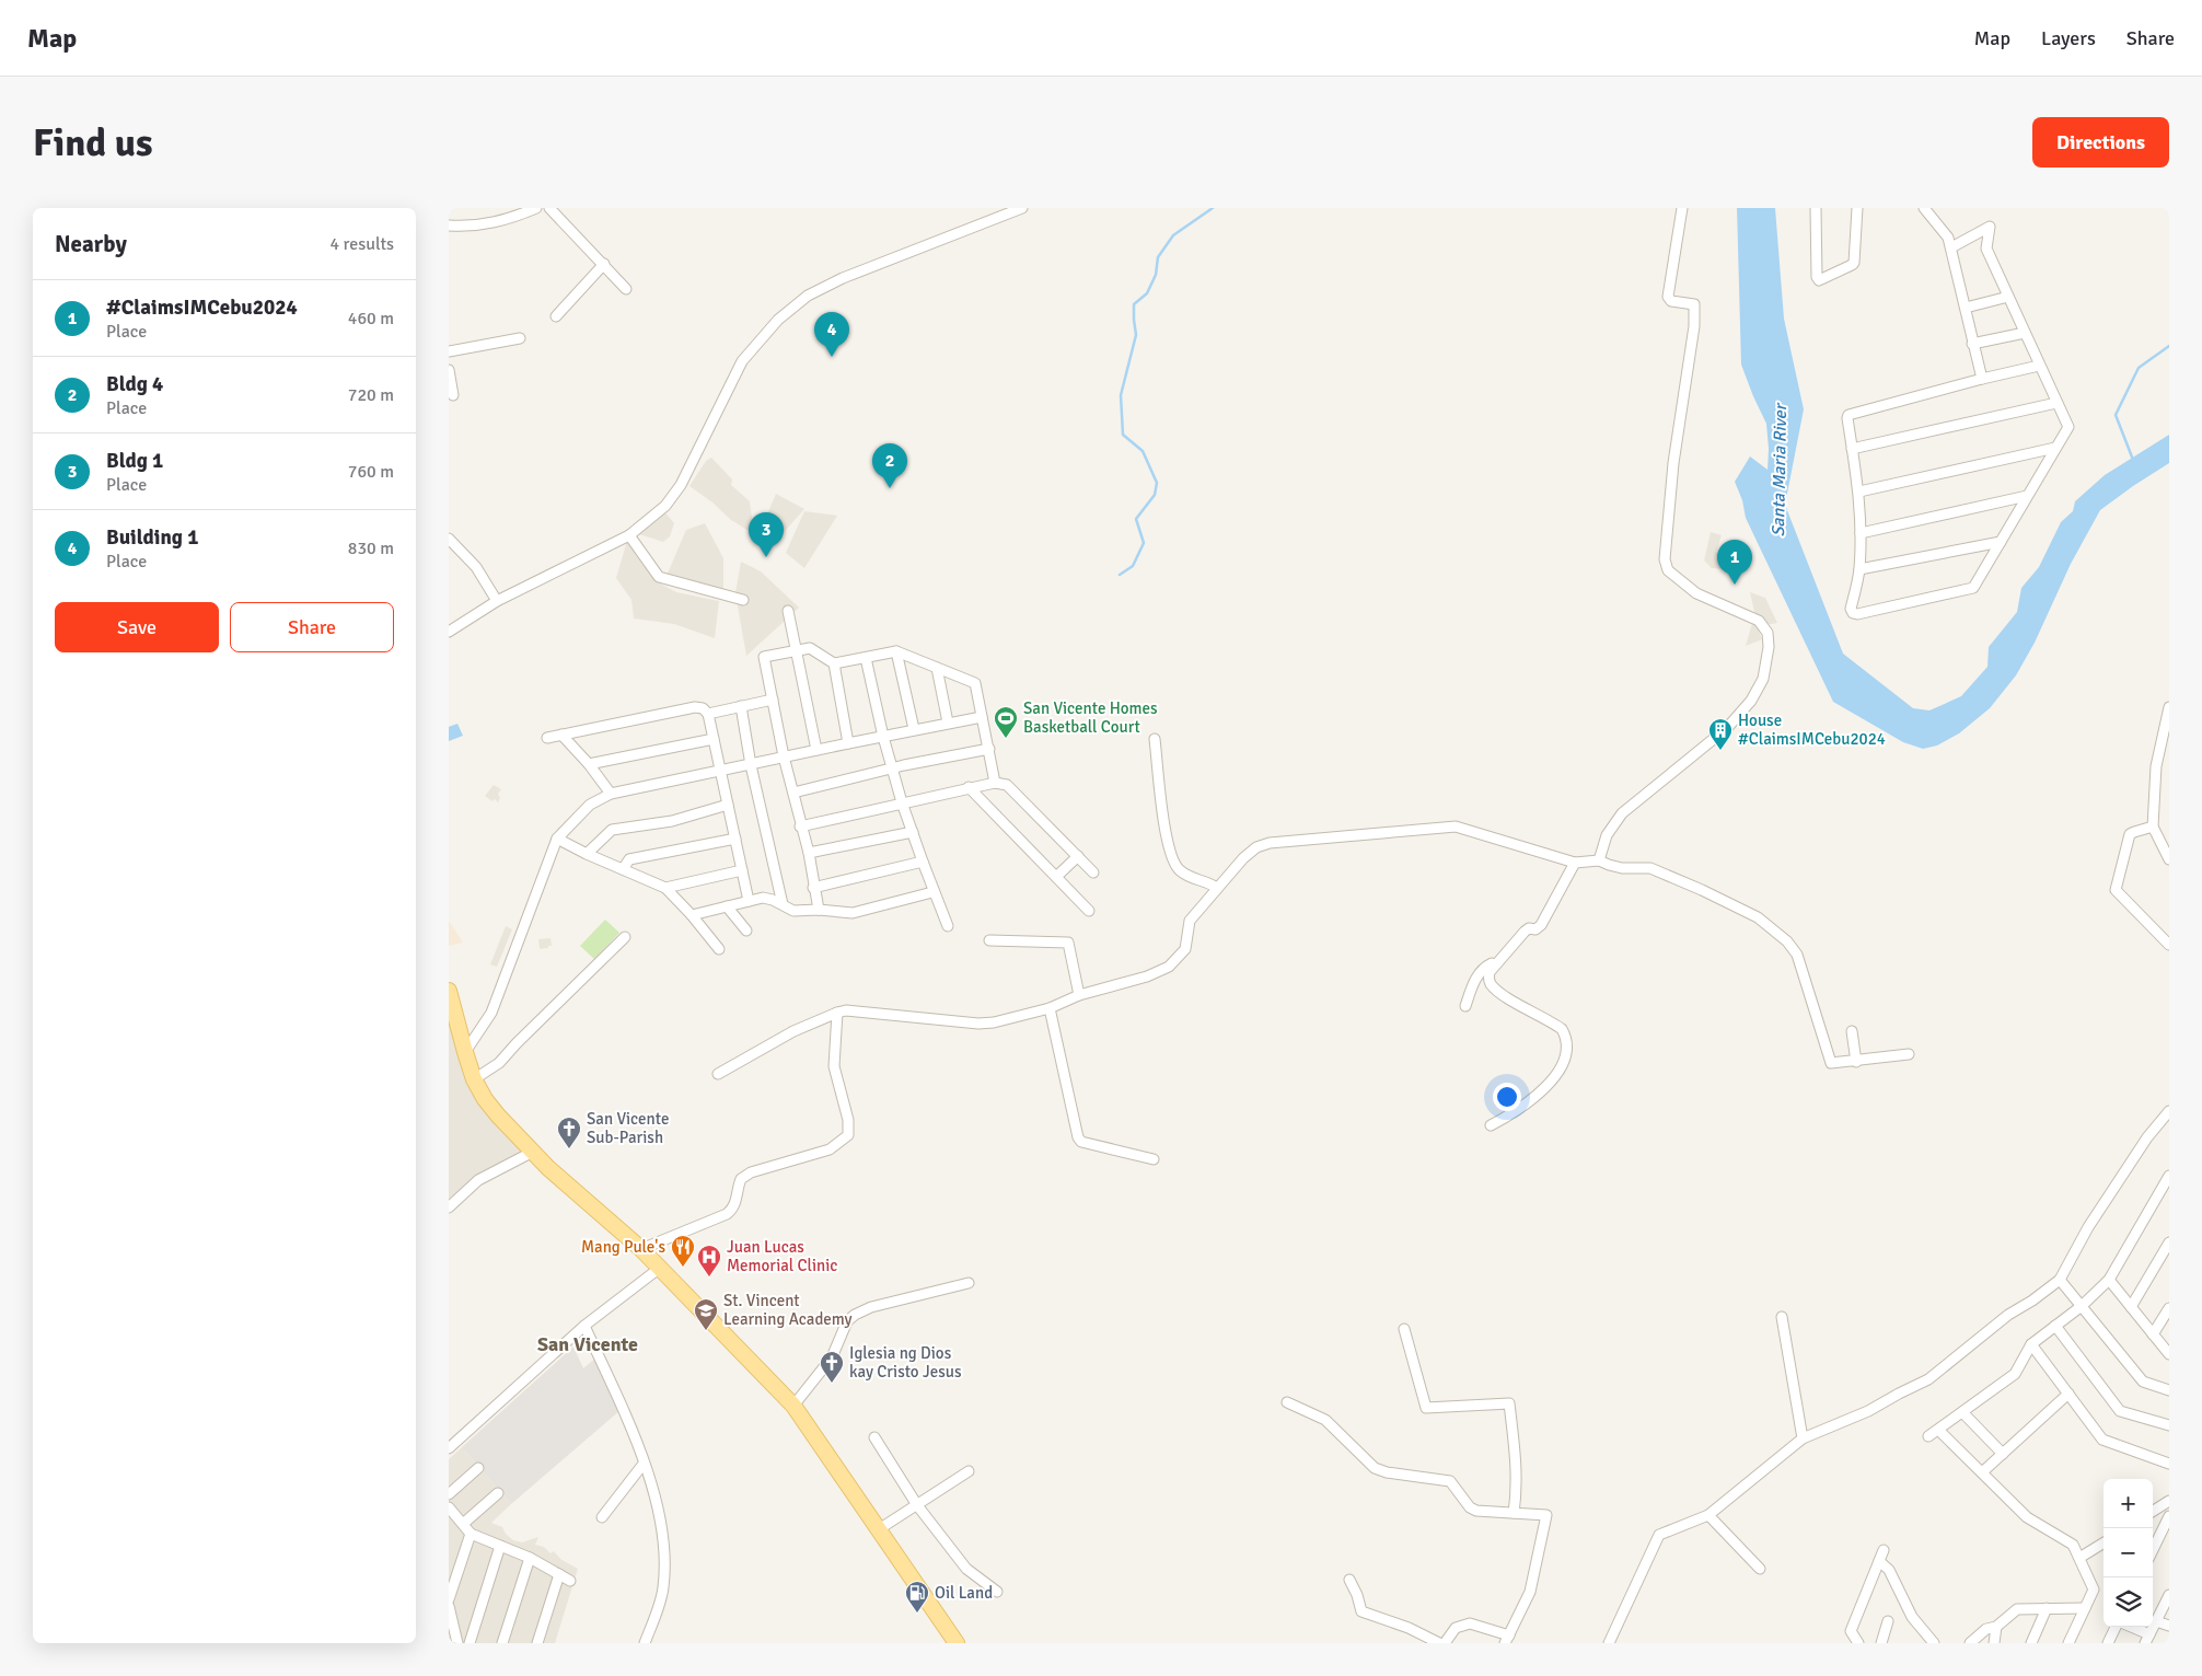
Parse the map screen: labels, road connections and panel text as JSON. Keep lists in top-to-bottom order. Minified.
{"districts":["San Vicente"],"water":["Santa Maria River"],"places":{"sports":["San Vicente Homes Basketball Court"],"building":["House #ClaimsIMCebu2024"],"church":["San Vicente Sub-Parish","Iglesia ng Dios kay Cristo Jesus"],"restaurant":["Mang Pule's"],"hospital":["Juan Lucas Memorial Clinic"],"school or university":["St. Vincent Learning Academy"],"fuel station":["Oil Land"]},"page":{"header":"Map","nav":["Map","Layers","Share"],"buttons":["Directions",["Save","Share"]],"title":"Find us","heading":["Nearby","4 results"],"list":[{"mark":"1","name":"#ClaimsIMCebu2024","note":"Place","value":"460 m"},{"mark":"2","name":"Bldg 4","note":"Place","value":"720 m"},{"mark":"3","name":"Bldg 1","note":"Place","value":"760 m"},{"mark":"4","name":"Building 1","note":"Place","value":"830 m"}],"pins":["4","2","3","1"],"map_buttons":["+","−"]}}
